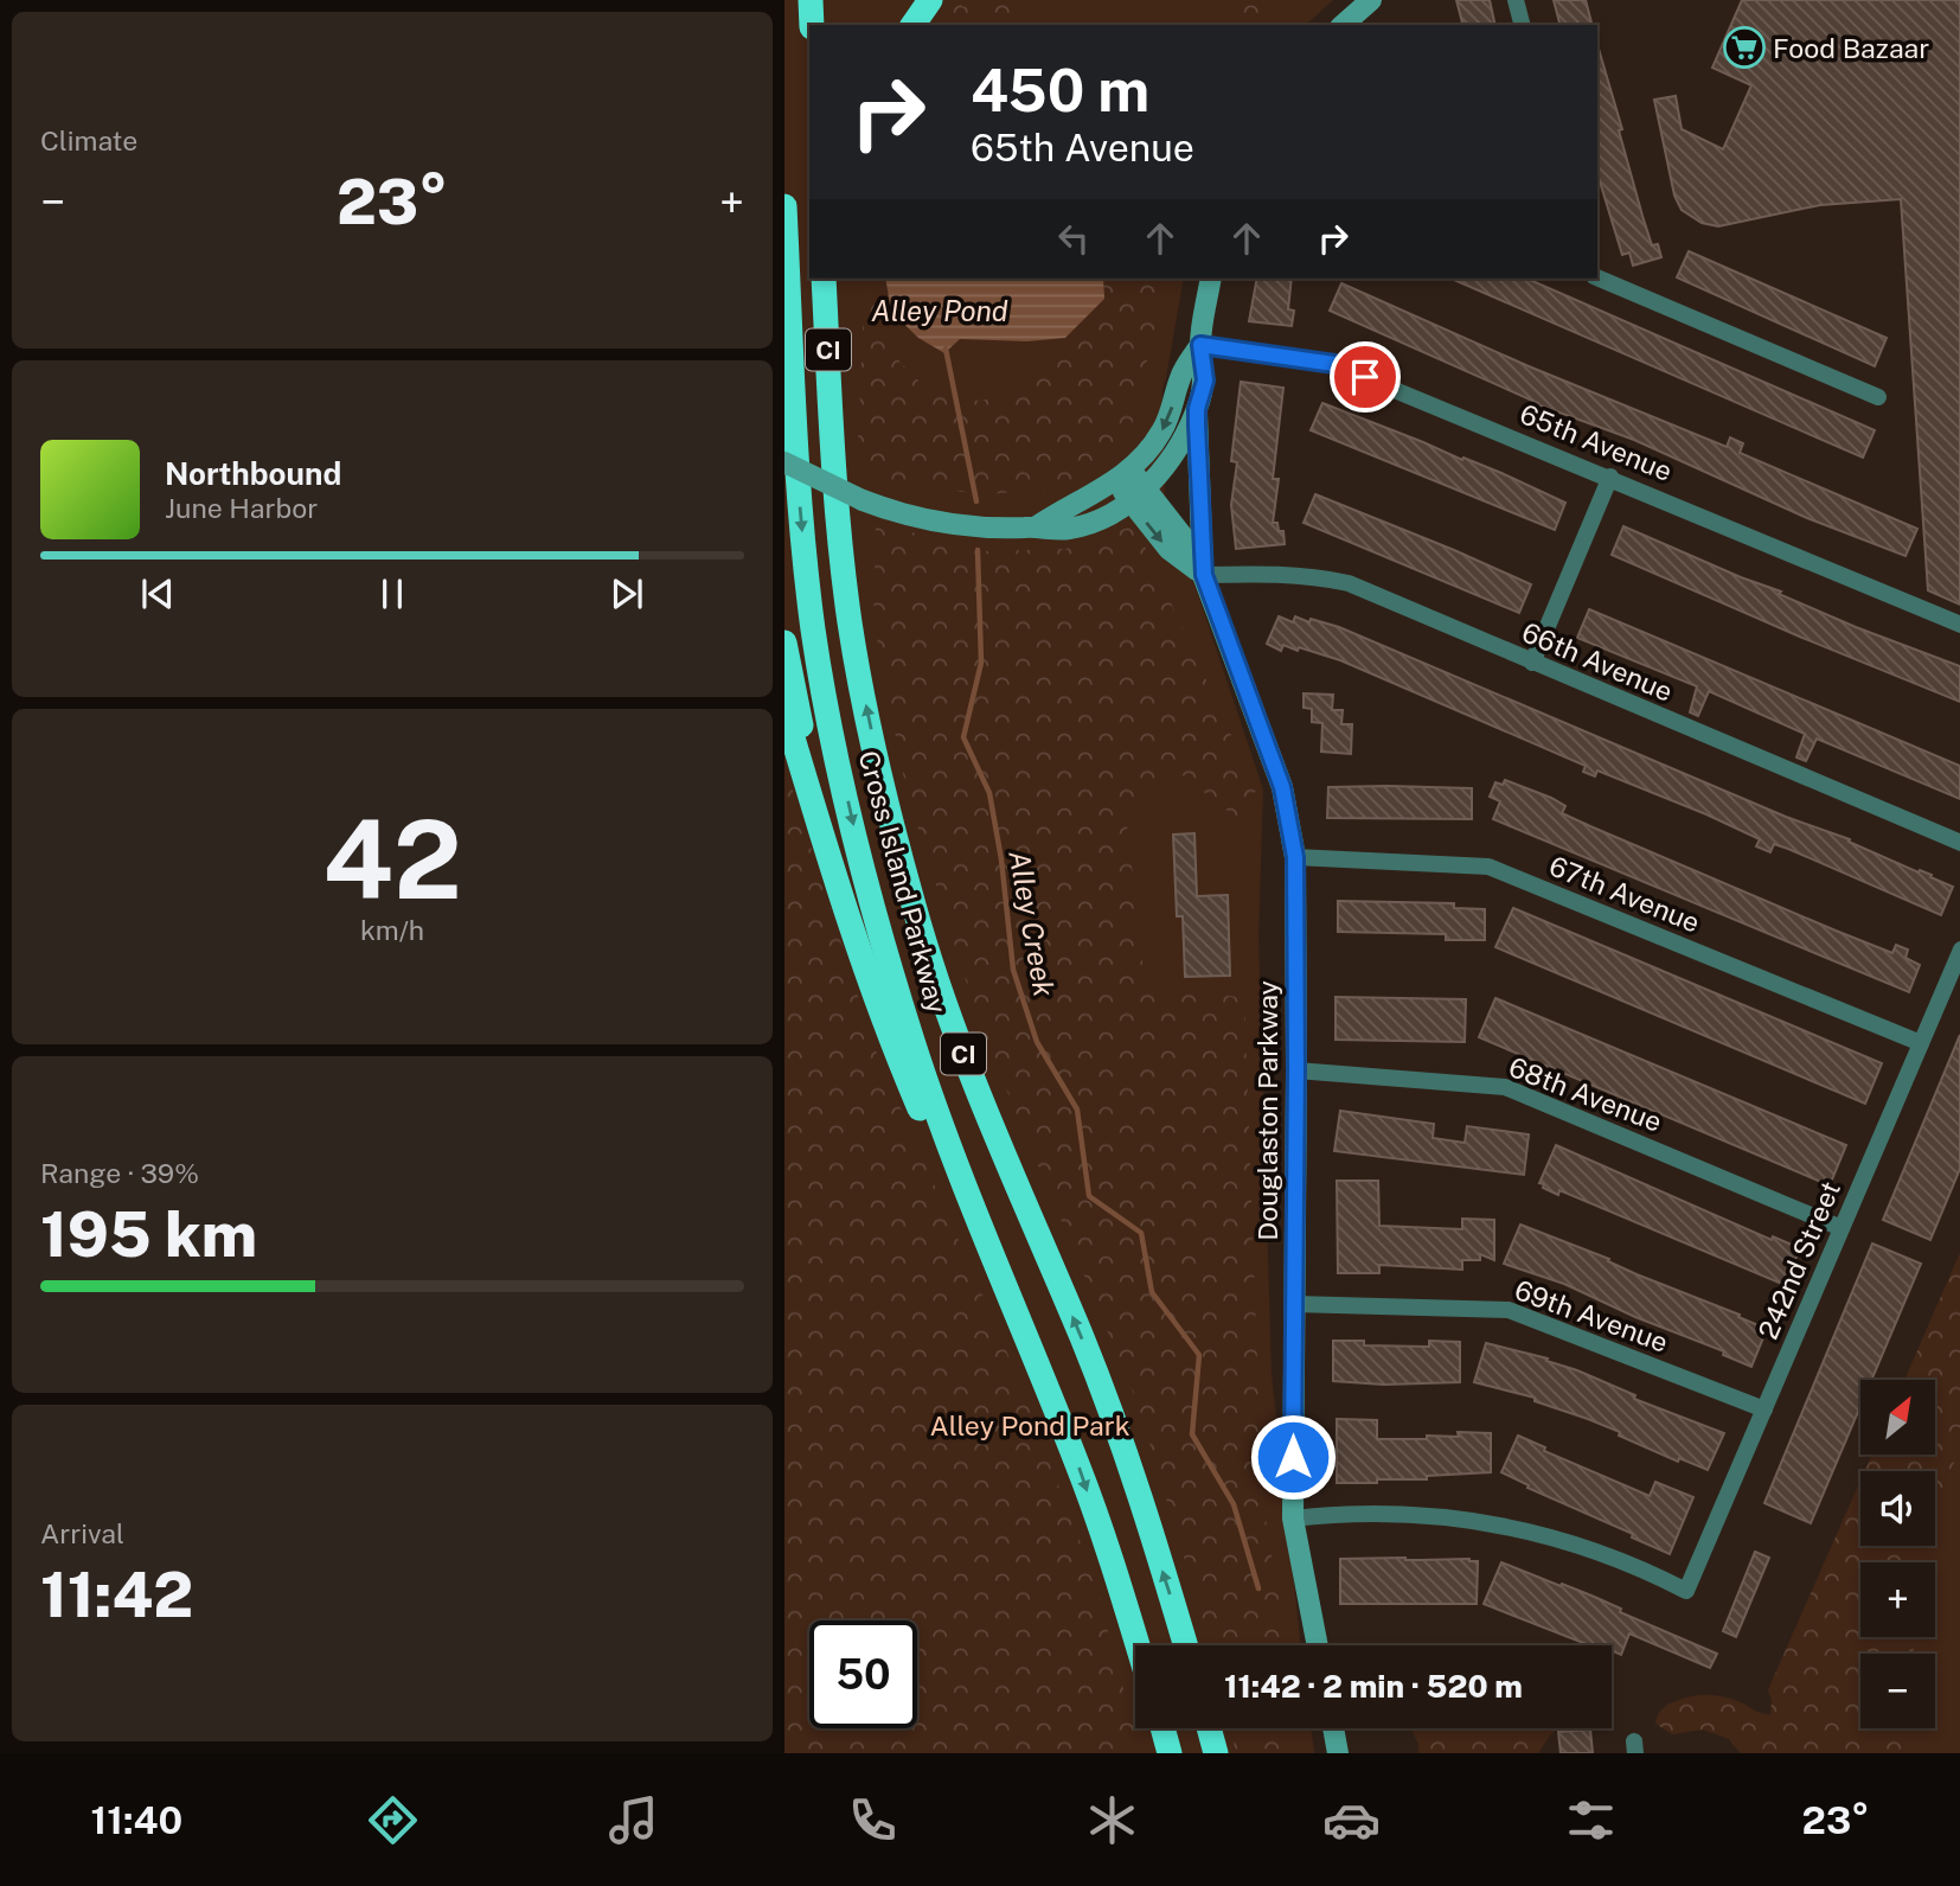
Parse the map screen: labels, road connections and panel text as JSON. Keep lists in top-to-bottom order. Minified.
{"streets":{"highway":["CI","Cross Island Parkway"],"main road":["Douglaston Parkway"],"street":["65th Avenue","66th Avenue","67th Avenue","68th Avenue","242nd Street","69th Avenue"]},"crossings":[["65th Avenue","Douglaston Parkway"],["66th Avenue","Douglaston Parkway"],["67th Avenue","Douglaston Parkway"],["67th Avenue","242nd Street"],["68th Avenue","Douglaston Parkway"],["68th Avenue","242nd Street"],["Douglaston Parkway","242nd Street"],["Douglaston Parkway","69th Avenue"],["242nd Street","69th Avenue"]],"water":["Alley Pond","Alley Creek"],"parks":["Alley Pond Park"],"places":{"supermarket":["Food Bazaar"]},"north":"top right","page":{"tile":["Climate",["42","km/h"],["Range · 39%","195 km"],["Arrival","11:42"]],"turn":["450 m","65th Avenue"],"heat":["−","23°","+"],"song":["Northbound","June Harbor"],"map_buttons":["+","−"],"limit":"50","trip":"11:42 · 2 min · 520 m","tabs":["11:40","23°"]}}
